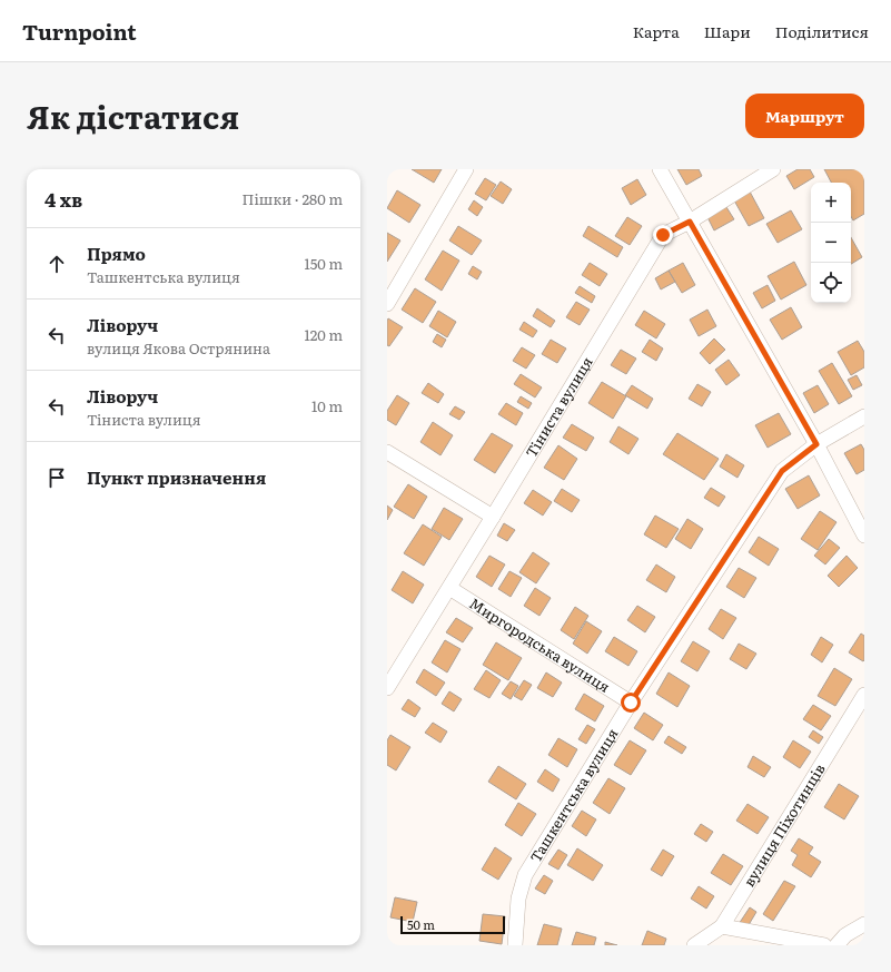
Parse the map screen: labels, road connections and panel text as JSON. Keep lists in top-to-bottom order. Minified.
{"streets":{"street":["Тіниста вулиця","Миргородська вулиця","Ташкентська вулиця","вулиця Піхотинців"]},"crossings":[["Тіниста вулиця","Миргородська вулиця"],["Миргородська вулиця","Ташкентська вулиця"]],"scale_bar":"50 m","page":{"header":"Turnpoint","nav":["Карта","Шари","Поділитися"],"title":"Як дістатися","buttons":"Маршрут","heading":["4 хв","Пішки · 280 m"],"map_buttons":["+","−"],"list":[["Прямо","Ташкентська вулиця","150 m"],["Ліворуч","вулиця Якова Острянина","120 m"],["Ліворуч","Тіниста вулиця","10 m"],"Пункт призначення"],"scale":"50 m"}}
